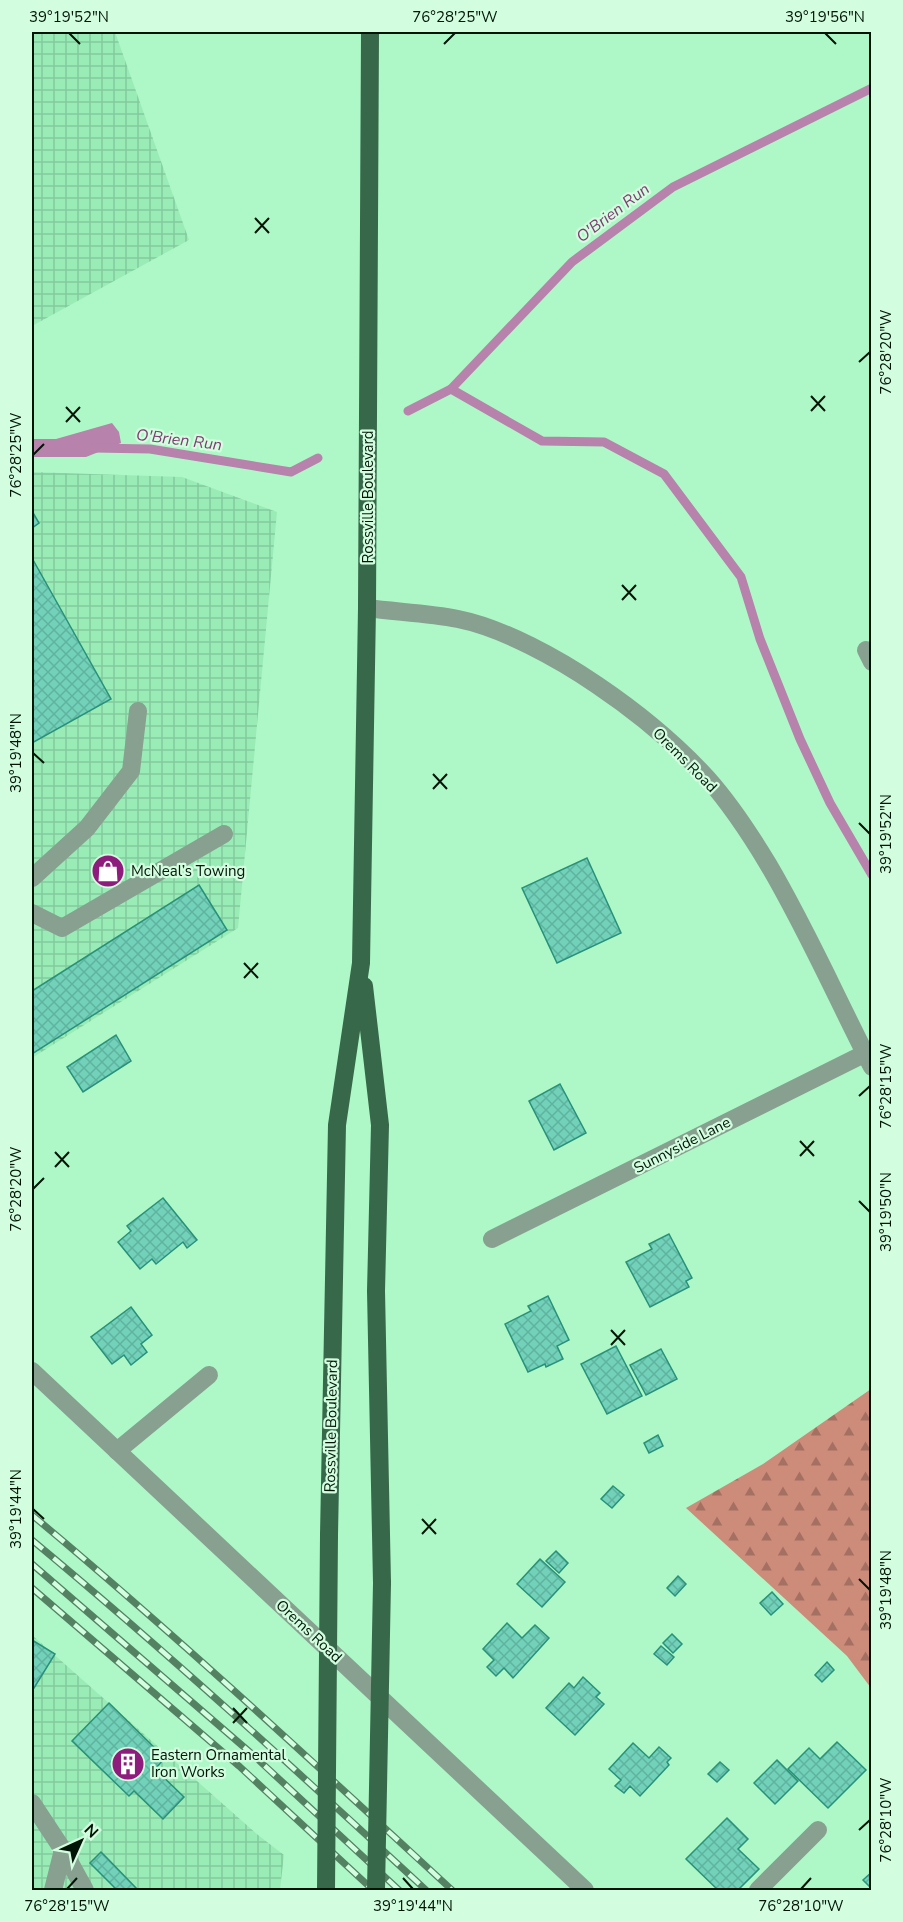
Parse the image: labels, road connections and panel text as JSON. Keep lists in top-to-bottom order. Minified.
{"streets":{"main road":["Rossville Boulevard"],"street":["Orems Road","Sunnyside Lane"]},"crossings":[["Rossville Boulevard","Orems Road"],["Orems Road","Sunnyside Lane"]],"water":["O'Brien Run"],"places":{"shop":["McNeal’s Towing"],"building":["Eastern Ornamental Iron Works"]},"north":"top right","coordinates":["39°19'52\"N","76°28'25\"W","39°19'56\"N","76°28'20\"W","39°19'48\"N","76°28'15\"W","39°19'50\"N","39°19'44\"N","76°28'10\"W"]}
